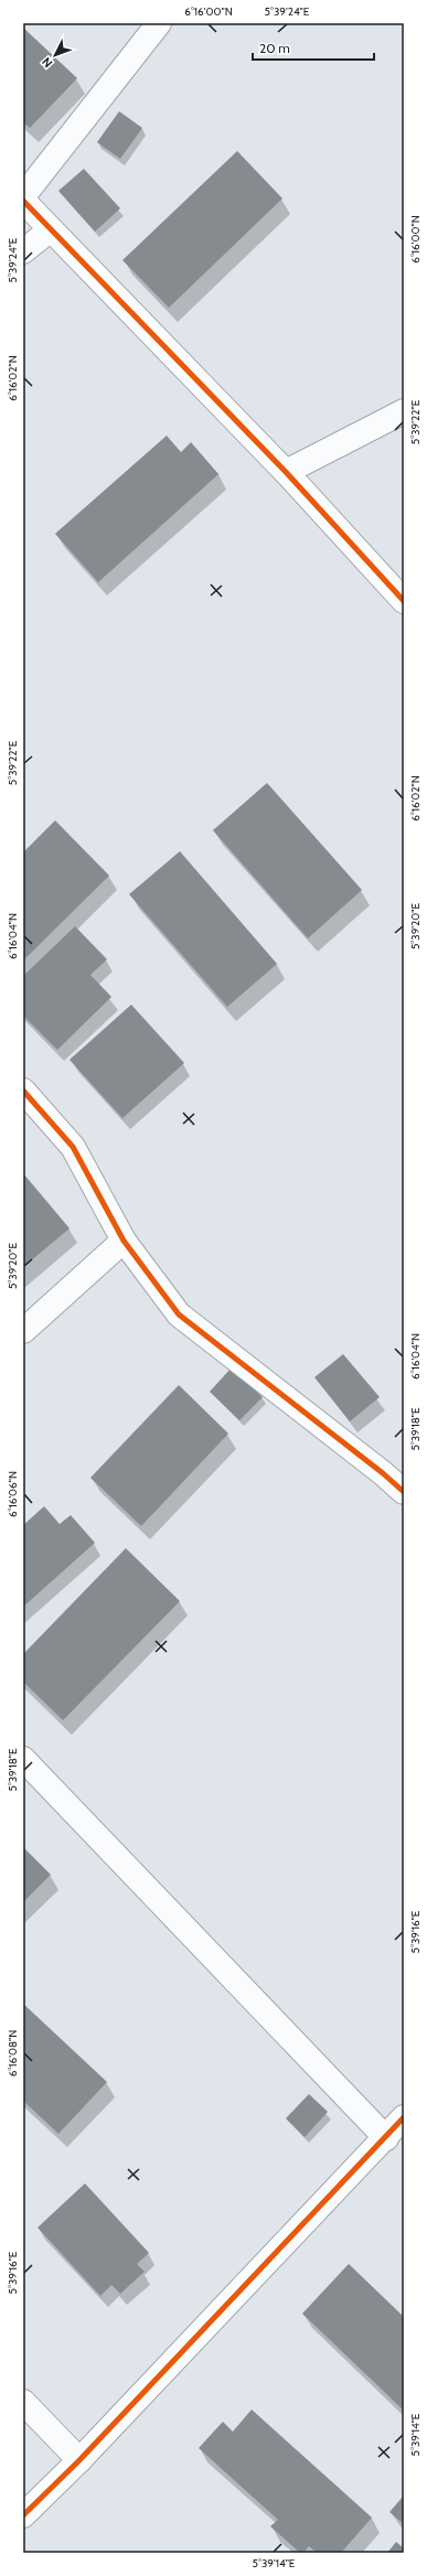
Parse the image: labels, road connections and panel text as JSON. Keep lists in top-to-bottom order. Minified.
{"scale_bar":"20 m","north":"bottom left","coordinates":["6°16'00\"N","5°39'24\"E","6°16'02\"N","5°39'22\"E","5°39'20\"E","6°16'04\"N","5°39'18\"E","6°16'06\"N","5°39'16\"E","6°16'08\"N","5°39'14\"E"]}
